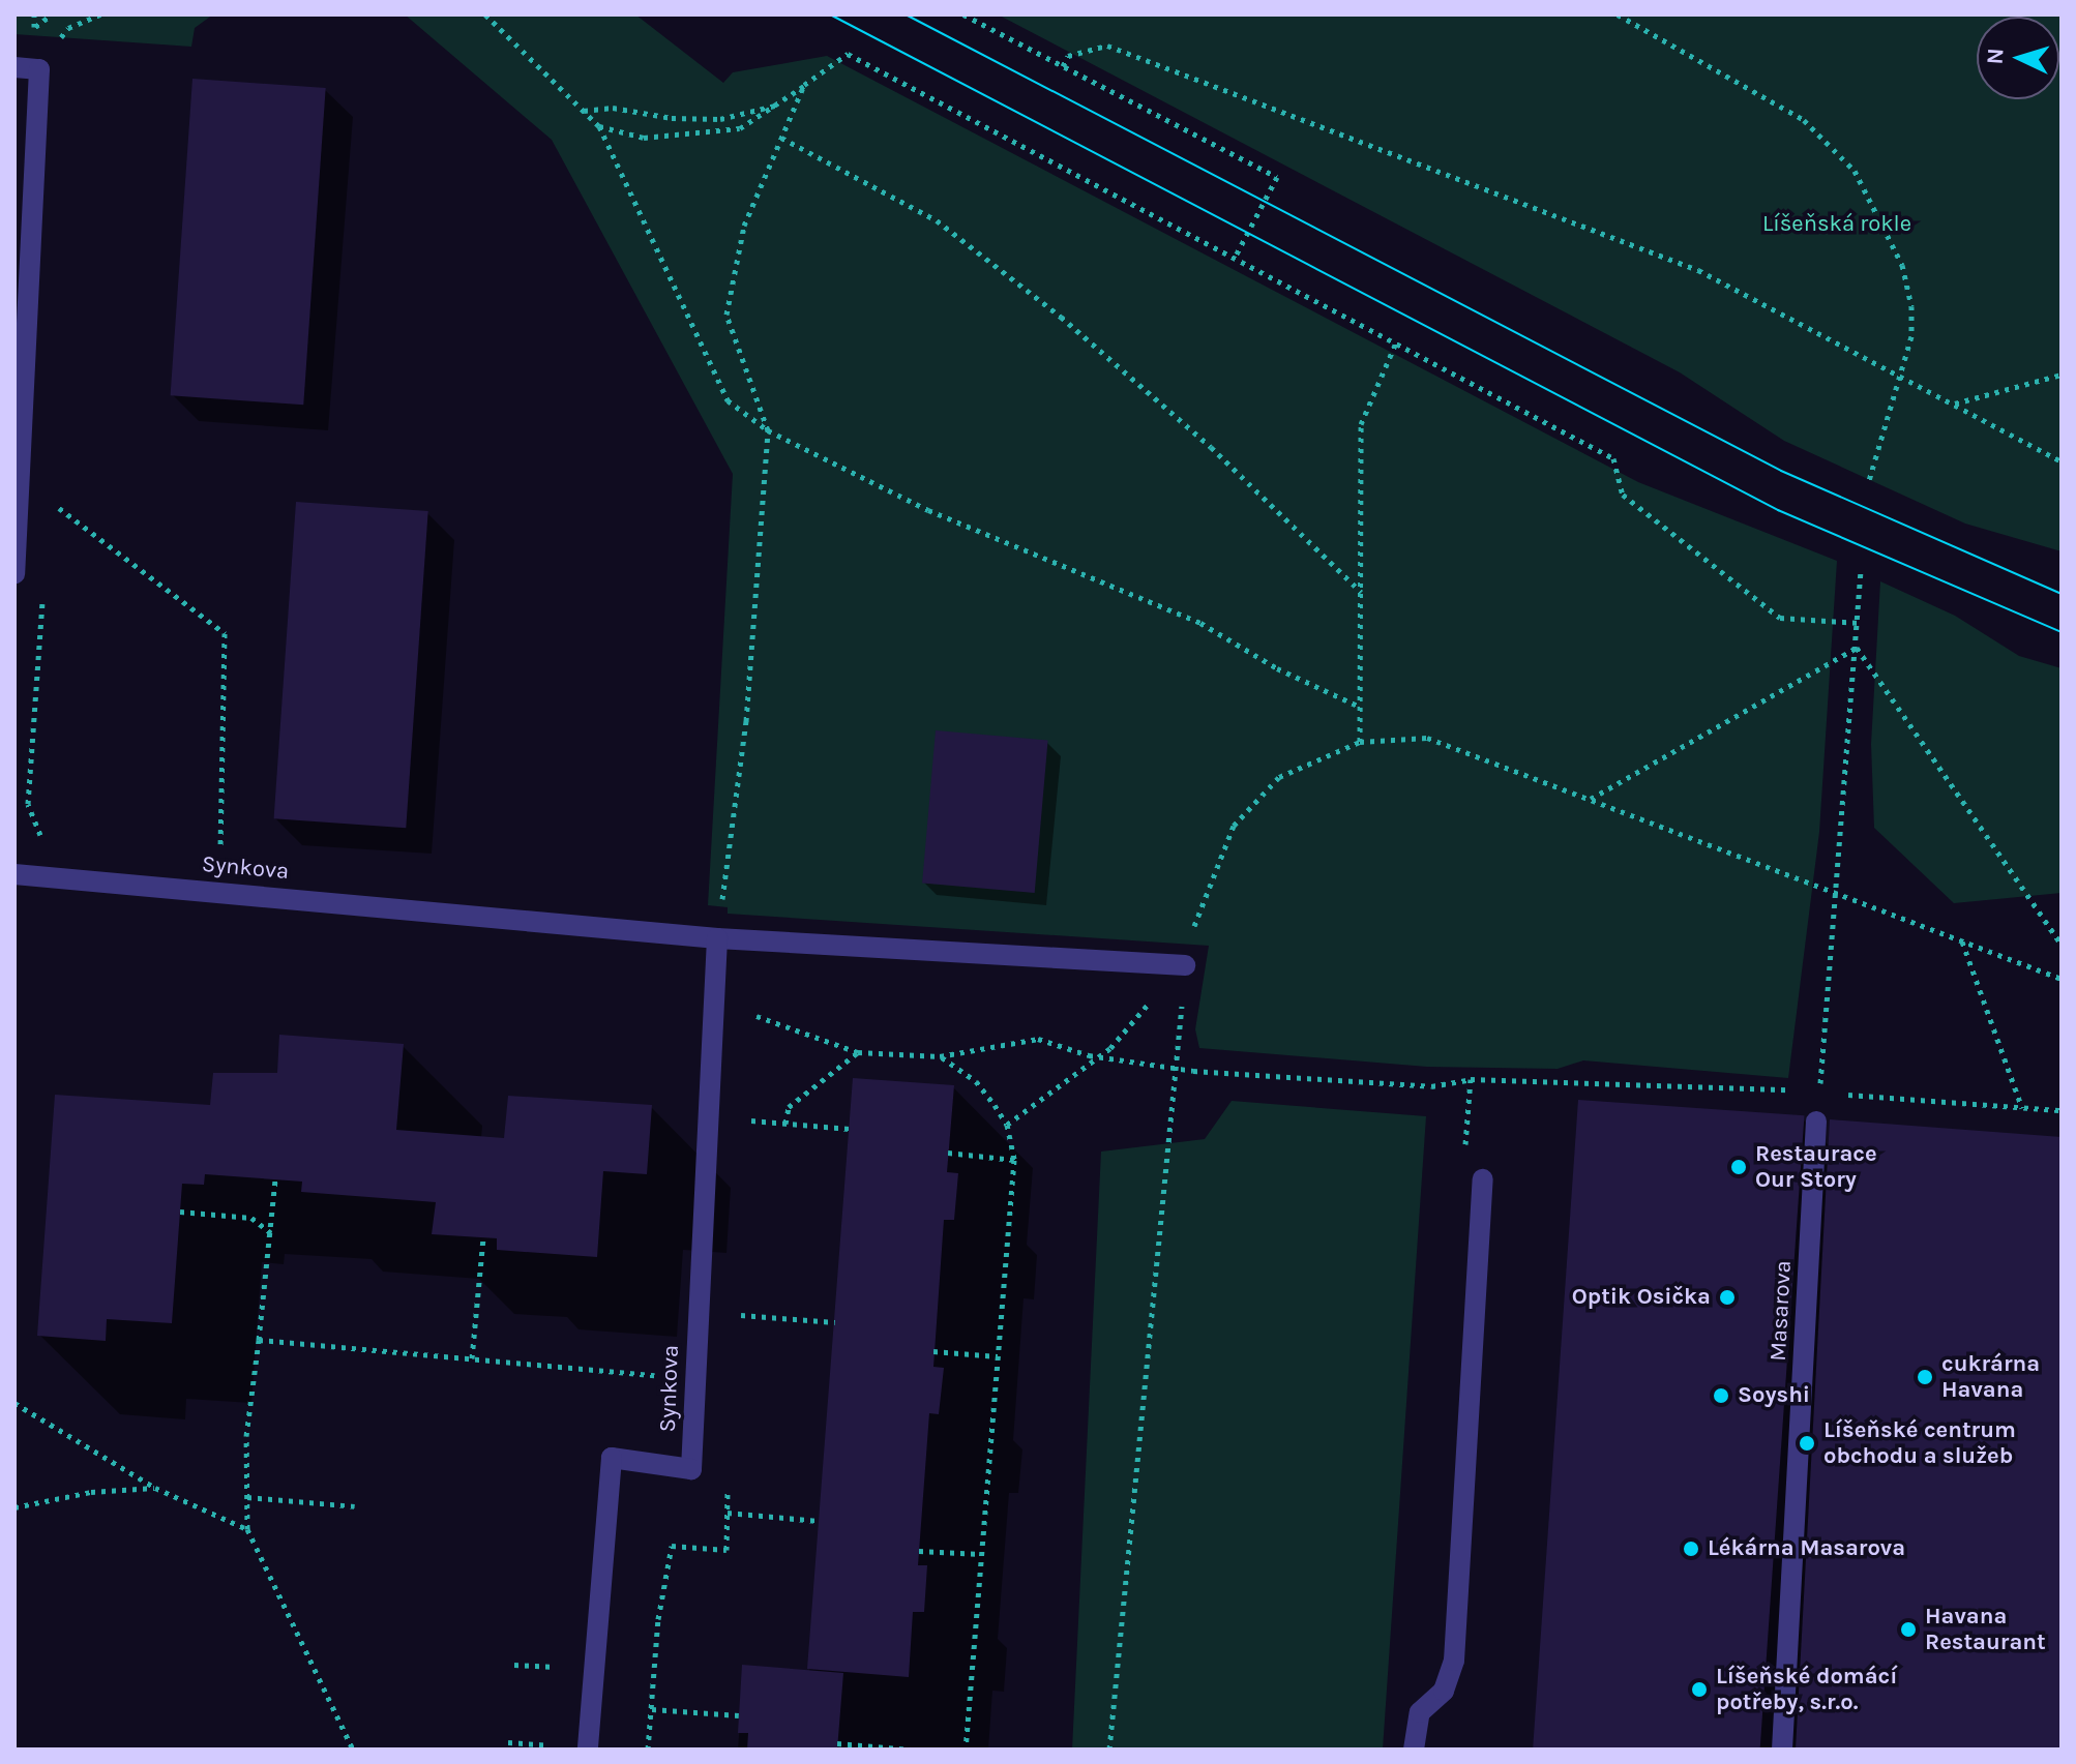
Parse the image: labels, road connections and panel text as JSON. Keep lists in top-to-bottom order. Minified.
{"streets":{"street":["Synkova","Masarova"]},"parks":["Líšeňská rokle"],"places":["Restaurace Our Story","Optik Osička","cukrárna Havana","Soyshi","Líšeňské centrum obchodu a služeb","Lékárna Masarova","Havana Restaurant","Líšeňské domácí potřeby, s.r.o."],"north":"left"}
